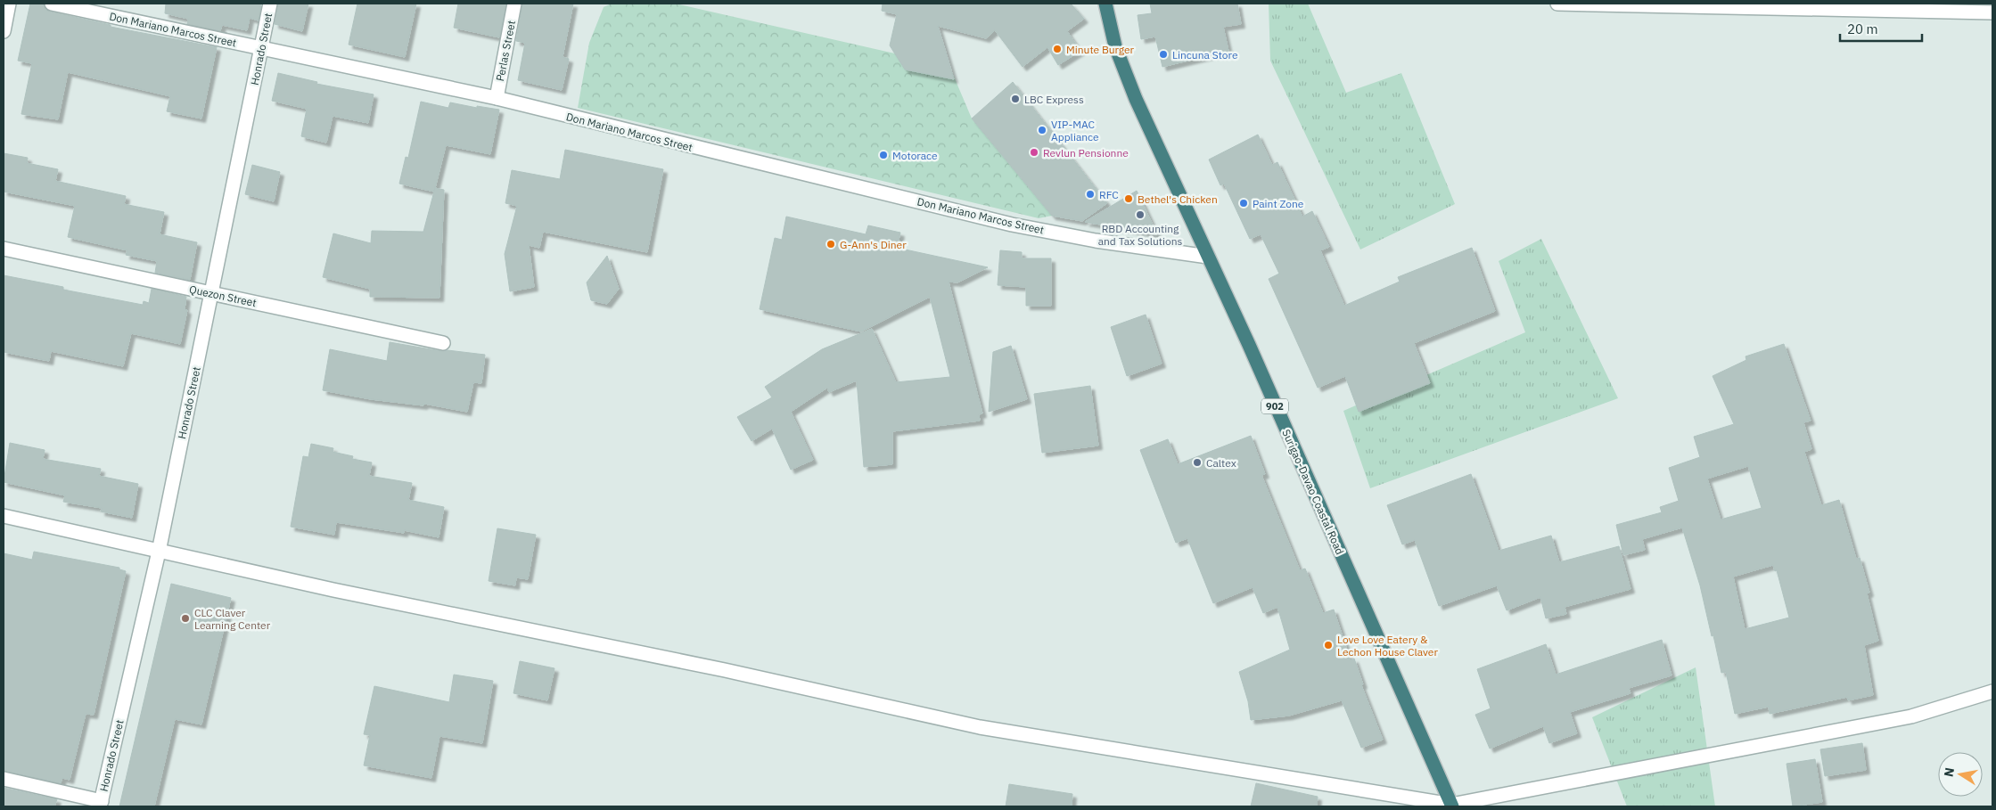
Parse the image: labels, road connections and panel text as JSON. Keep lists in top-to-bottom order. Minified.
{"streets":{"highway":["902","Surigao-Davao Coastal Road"],"street":["Don Mariano Marcos Street","Honrado Street","Perlas Street","Quezon Street"]},"crossings":[["Don Mariano Marcos Street","Honrado Street"],["Don Mariano Marcos Street","Perlas Street"],["Don Mariano Marcos Street","Surigao-Davao Coastal Road"],["Honrado Street","Quezon Street"]],"places":["Minute Burger","Lincuna Store","LBC Express","VIP-MAC Appliance","Revlun Pensionne","Motorace","RFC","Bethel's Chicken","Paint Zone","RBD Accounting and Tax Solutions","G-Ann's Diner","Caltex","CLC Claver Learning Center","Love Love Eatery & Lechon House Claver"],"scale_bar":"20 m","north":"left"}
